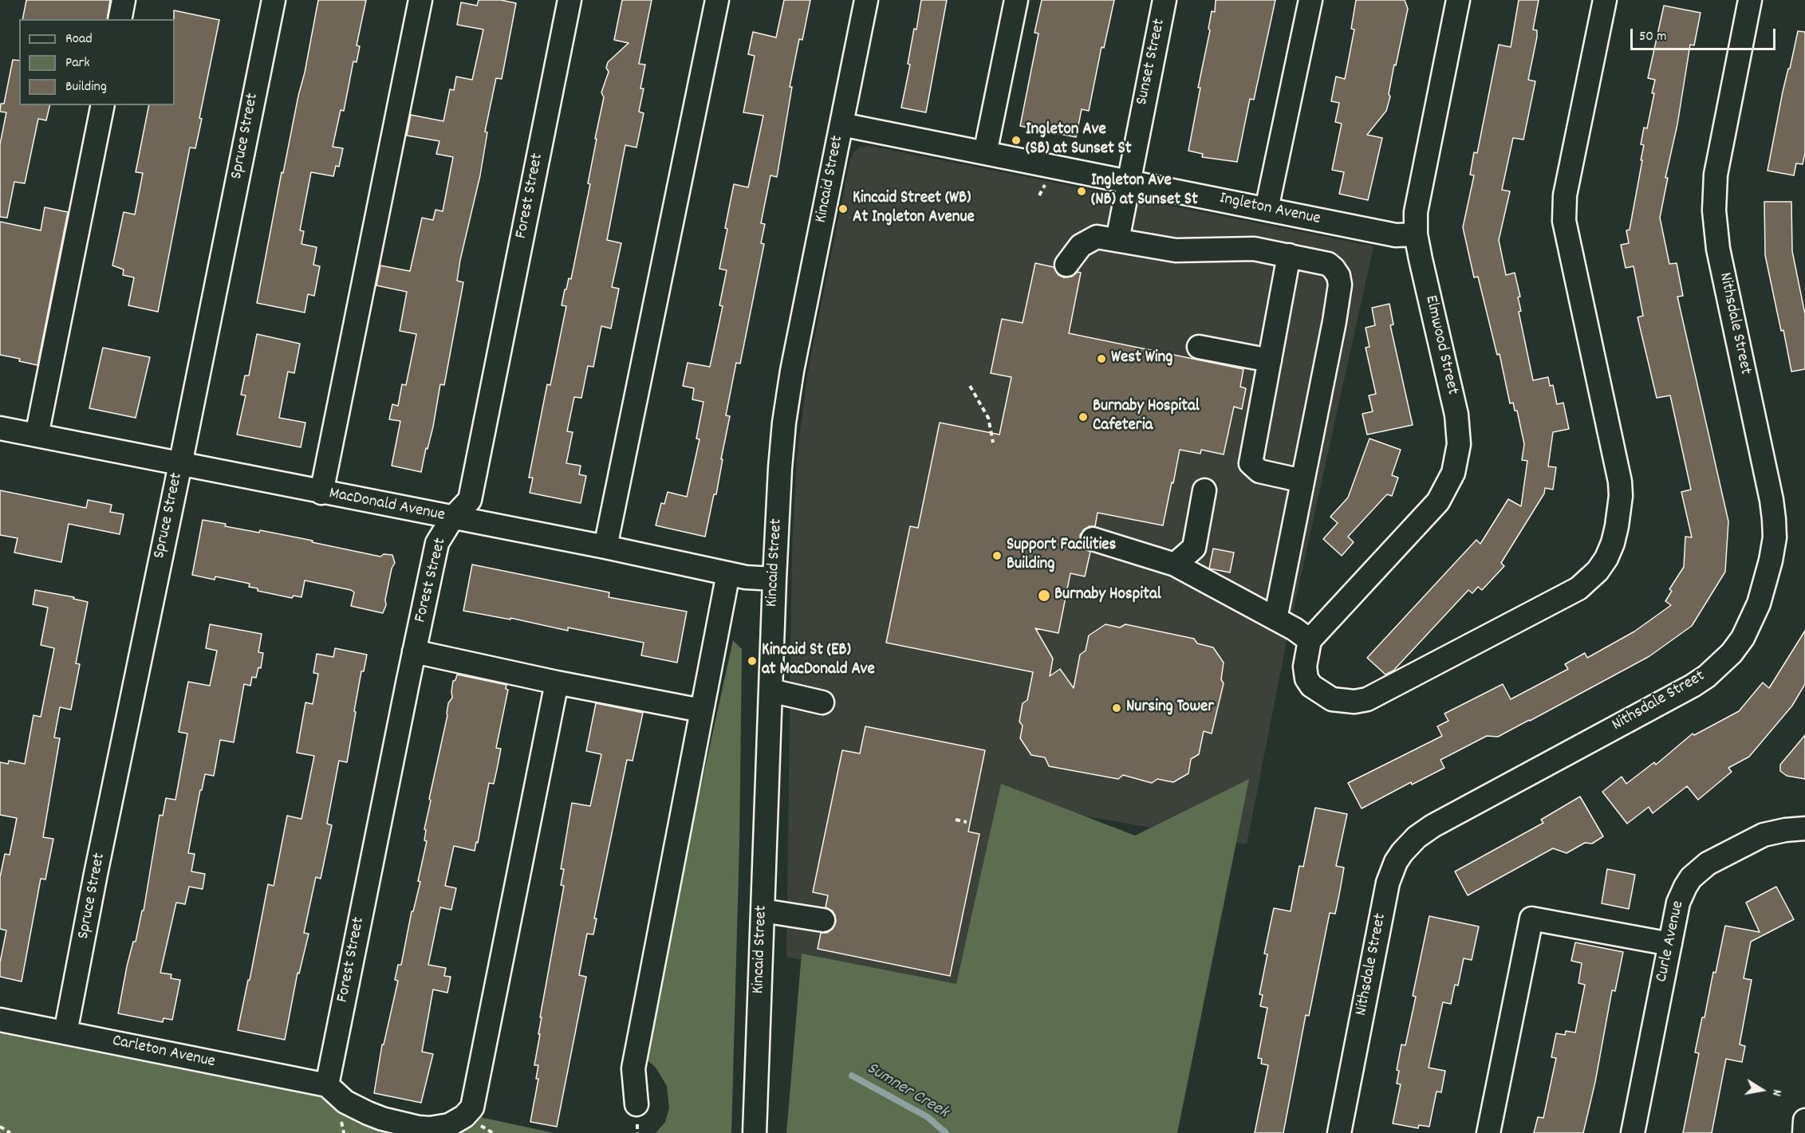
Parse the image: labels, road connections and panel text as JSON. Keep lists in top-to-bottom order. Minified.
{"streets":{"street":["Sunset Street","Spruce Street","Kincaid Street","Forest Street","Ingleton Avenue","Nithsdale Street","Elmwood Street","MacDonald Avenue","Curle Avenue","Carleton Avenue"]},"crossings":[["Sunset Street","Ingleton Avenue"],["Spruce Street","MacDonald Avenue"],["Spruce Street","Carleton Avenue"],["Kincaid Street","Ingleton Avenue"],["Kincaid Street","MacDonald Avenue"],["Forest Street","MacDonald Avenue"],["Forest Street","Carleton Avenue"],["Ingleton Avenue","Elmwood Street"]],"water":["Sumner Creek"],"places":["Ingleton Ave (SB) at Sunset St","Ingleton Ave (NB) at Sunset St","Kincaid Street (WB) At Ingleton Avenue","West Wing","Burnaby Hospital Cafeteria","Support Facilities Building","Burnaby Hospital","Kincaid St (EB) at MacDonald Ave","Nursing Tower"],"legend":["Road","Park","Building"],"scale_bar":"50 m","north":"right"}
